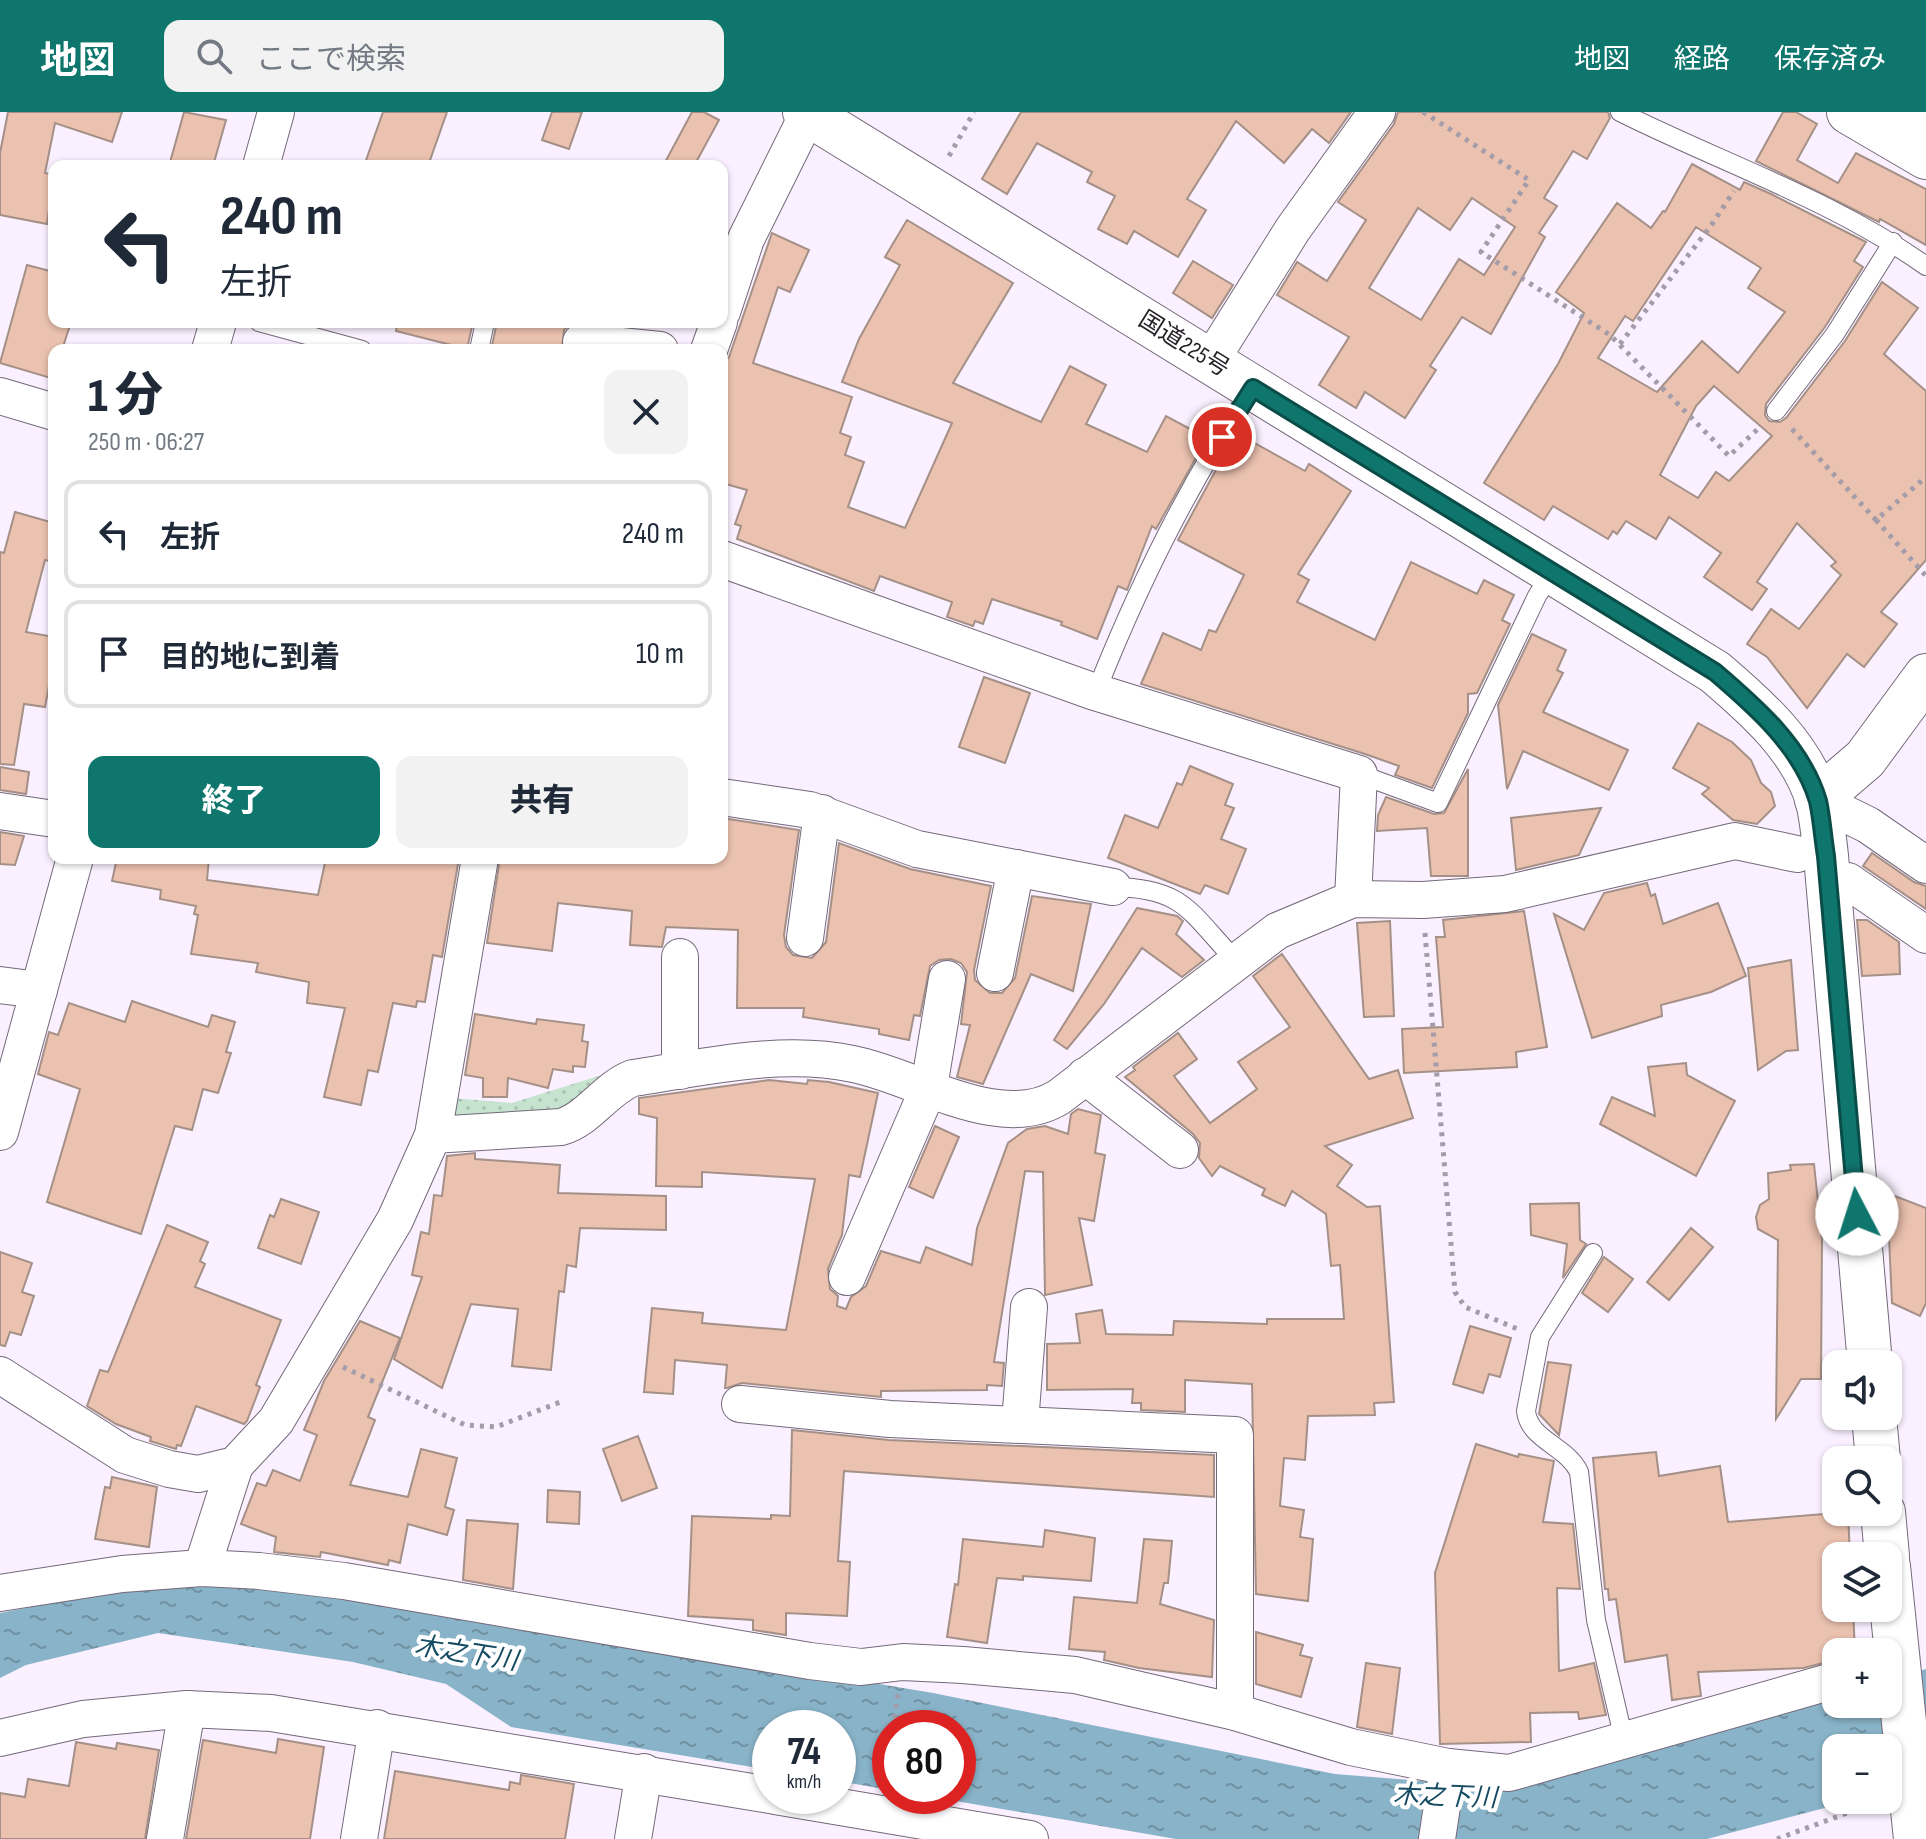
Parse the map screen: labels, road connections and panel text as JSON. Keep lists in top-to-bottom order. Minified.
{"streets":{"main road":["国道225号"]},"water":["木之下川"],"page":{"header":"地図","search":"ここで検索","nav":["地図","経路","保存済み"],"turn":["240 m","左折"],"heading":["1 分","250 m · 06:27"],"list":[{"name":"左折","value":"240 m"},{"name":"目的地に到着","value":"10 m"}],"buttons":["終了","共有"],"map_buttons":["+","−"],"speed":"74 km/h","limit":"80"}}
